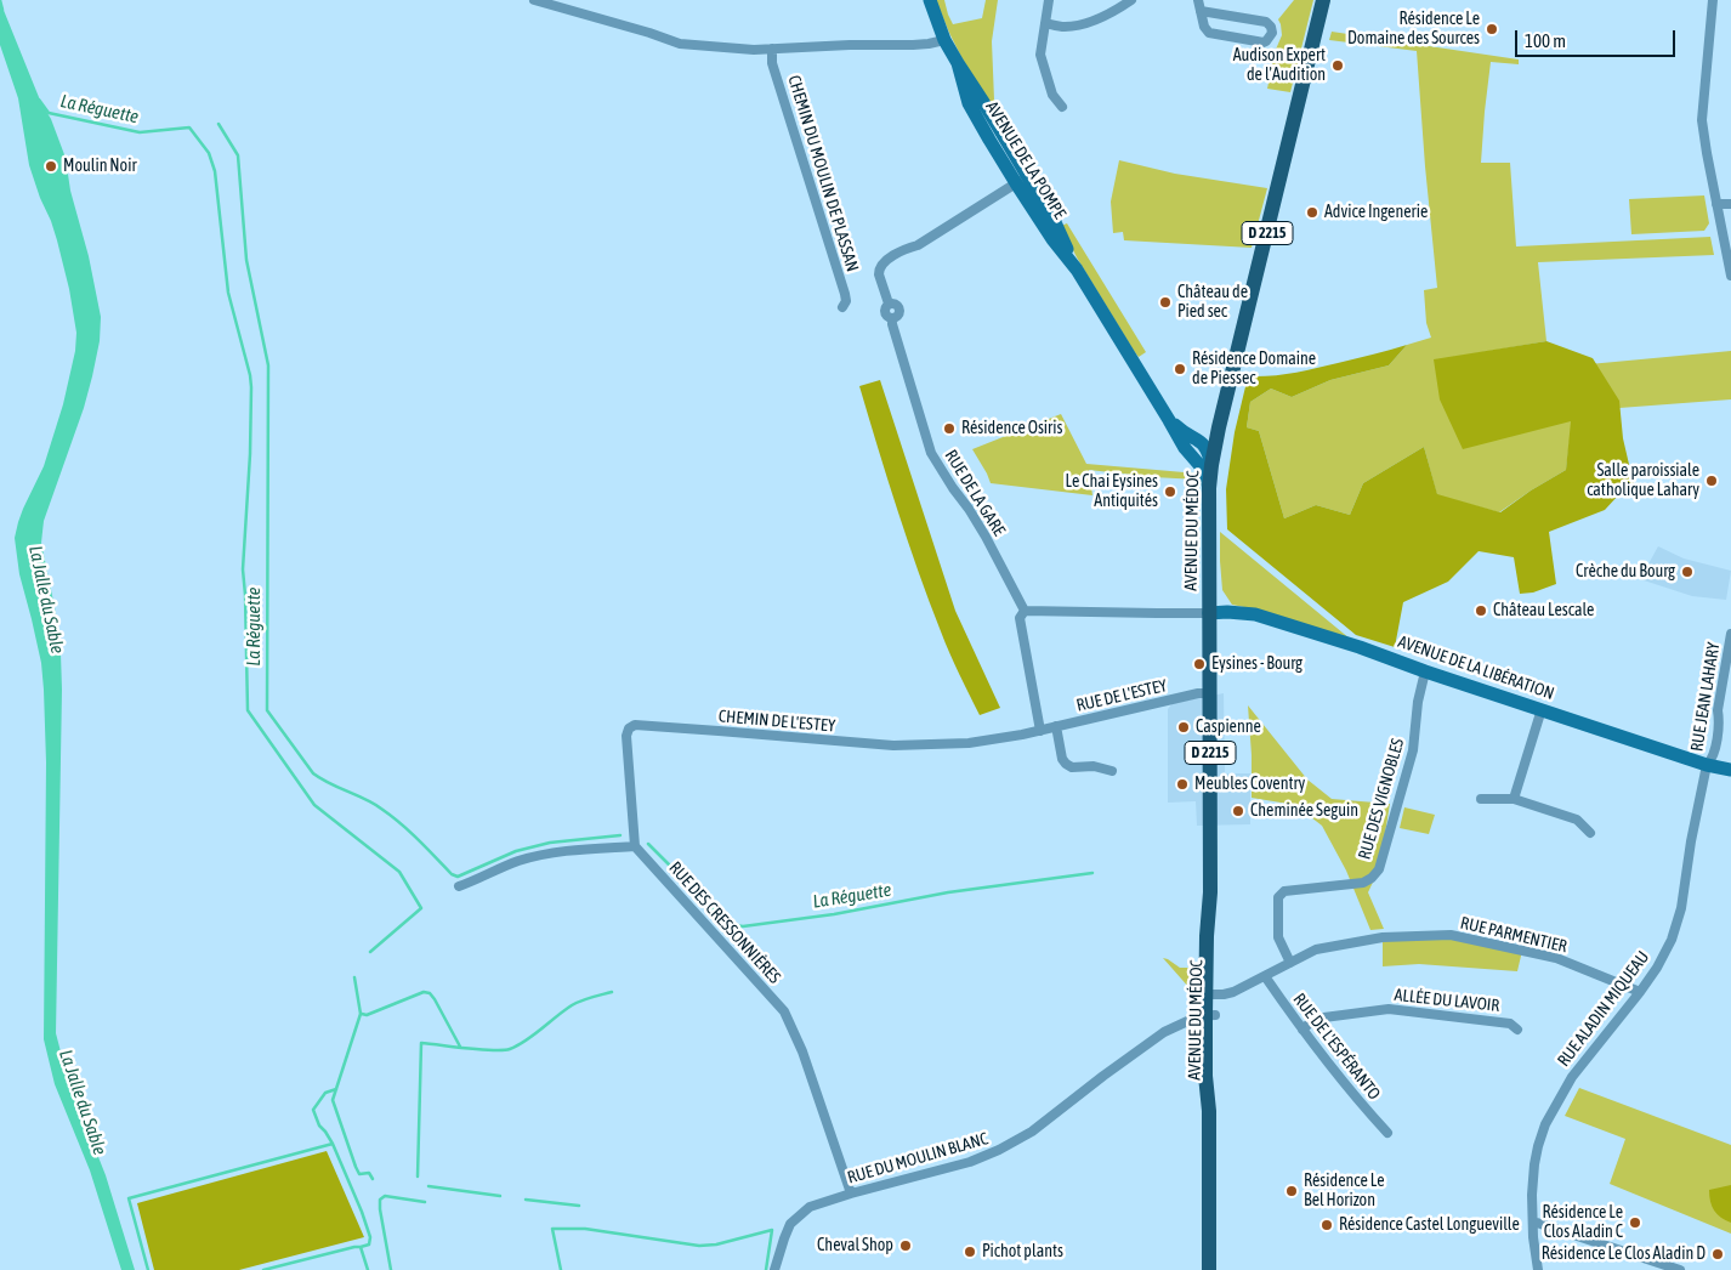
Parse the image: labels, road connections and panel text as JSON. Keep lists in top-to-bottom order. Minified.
{"streets":{"main road":["D 2215","AVENUE DU MÉDOC"],"street":["AVENUE DE LA POMPE","CHEMIN DU MOULIN DE PLASSAN","RUE DE LA GARE","AVENUE DE LA LIBÉRATION","RUE DE L'ESTEY","RUE JEAN LAHARY","CHEMIN DE L'ESTEY","RUE DES VIGNOBLES","RUE DES CRESSONNIÈRES","RUE PARMENTIER","ALLÉE DU LAVOIR","RUE ALADIN MIQUEAU","RUE DE L'ESPÉRANTO","RUE DU MOULIN BLANC"]},"crossings":[["AVENUE DE LA POMPE","RUE DE LA GARE"],["AVENUE DE LA POMPE","AVENUE DU MÉDOC"],["RUE DE LA GARE","RUE DE L'ESTEY"],["RUE DE LA GARE","CHEMIN DE L'ESTEY"],["AVENUE DU MÉDOC","AVENUE DE LA LIBÉRATION"],["AVENUE DU MÉDOC","RUE DE L'ESTEY"],["AVENUE DU MÉDOC","RUE PARMENTIER"],["AVENUE DU MÉDOC","RUE DU MOULIN BLANC"],["AVENUE DE LA LIBÉRATION","RUE JEAN LAHARY"],["AVENUE DE LA LIBÉRATION","RUE DES VIGNOBLES"],["AVENUE DE LA LIBÉRATION","RUE ALADIN MIQUEAU"],["RUE DE L'ESTEY","CHEMIN DE L'ESTEY"],["RUE JEAN LAHARY","RUE ALADIN MIQUEAU"],["CHEMIN DE L'ESTEY","RUE DES CRESSONNIÈRES"],["RUE DES VIGNOBLES","RUE PARMENTIER"],["RUE DES CRESSONNIÈRES","RUE DU MOULIN BLANC"],["RUE PARMENTIER","RUE ALADIN MIQUEAU"],["RUE PARMENTIER","RUE DE L'ESPÉRANTO"],["ALLÉE DU LAVOIR","RUE DE L'ESPÉRANTO"]],"water":["La Réguette","La Jalle du Sable"],"places":["Résidence Le Domaine des Sources","Audison Expert de l'Audition","Moulin Noir","Advice Ingenerie","Château de Pied sec","Résidence Domaine de Piessec","Résidence Osiris","Salle paroissiale catholique Lahary","Le Chai Eysines Antiquités","Crèche du Bourg","Château Lescale","Eysines - Bourg","Caspienne","Meubles Coventry","Cheminée Seguin","Résidence Le Bel Horizon","Résidence Le Clos Aladin C","Résidence Castel Longueville","Cheval Shop","Pichot plants","Résidence Le Clos Aladin D"],"scale_bar":"100 m"}
